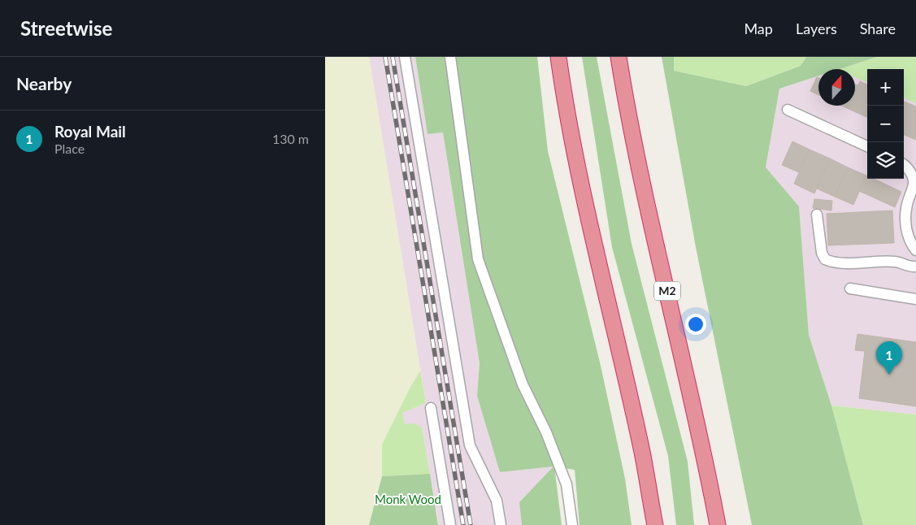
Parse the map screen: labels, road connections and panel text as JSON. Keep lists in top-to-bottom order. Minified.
{"streets":{"highway":["M2"]},"parks":["Monk Wood"],"north":"top","page":{"header":"Streetwise","nav":["Map","Layers","Share"],"heading":"Nearby","map_buttons":["+","−"],"list":[{"mark":"1","name":"Royal Mail","note":"Place","value":"130 m"}],"pins":"1"}}
